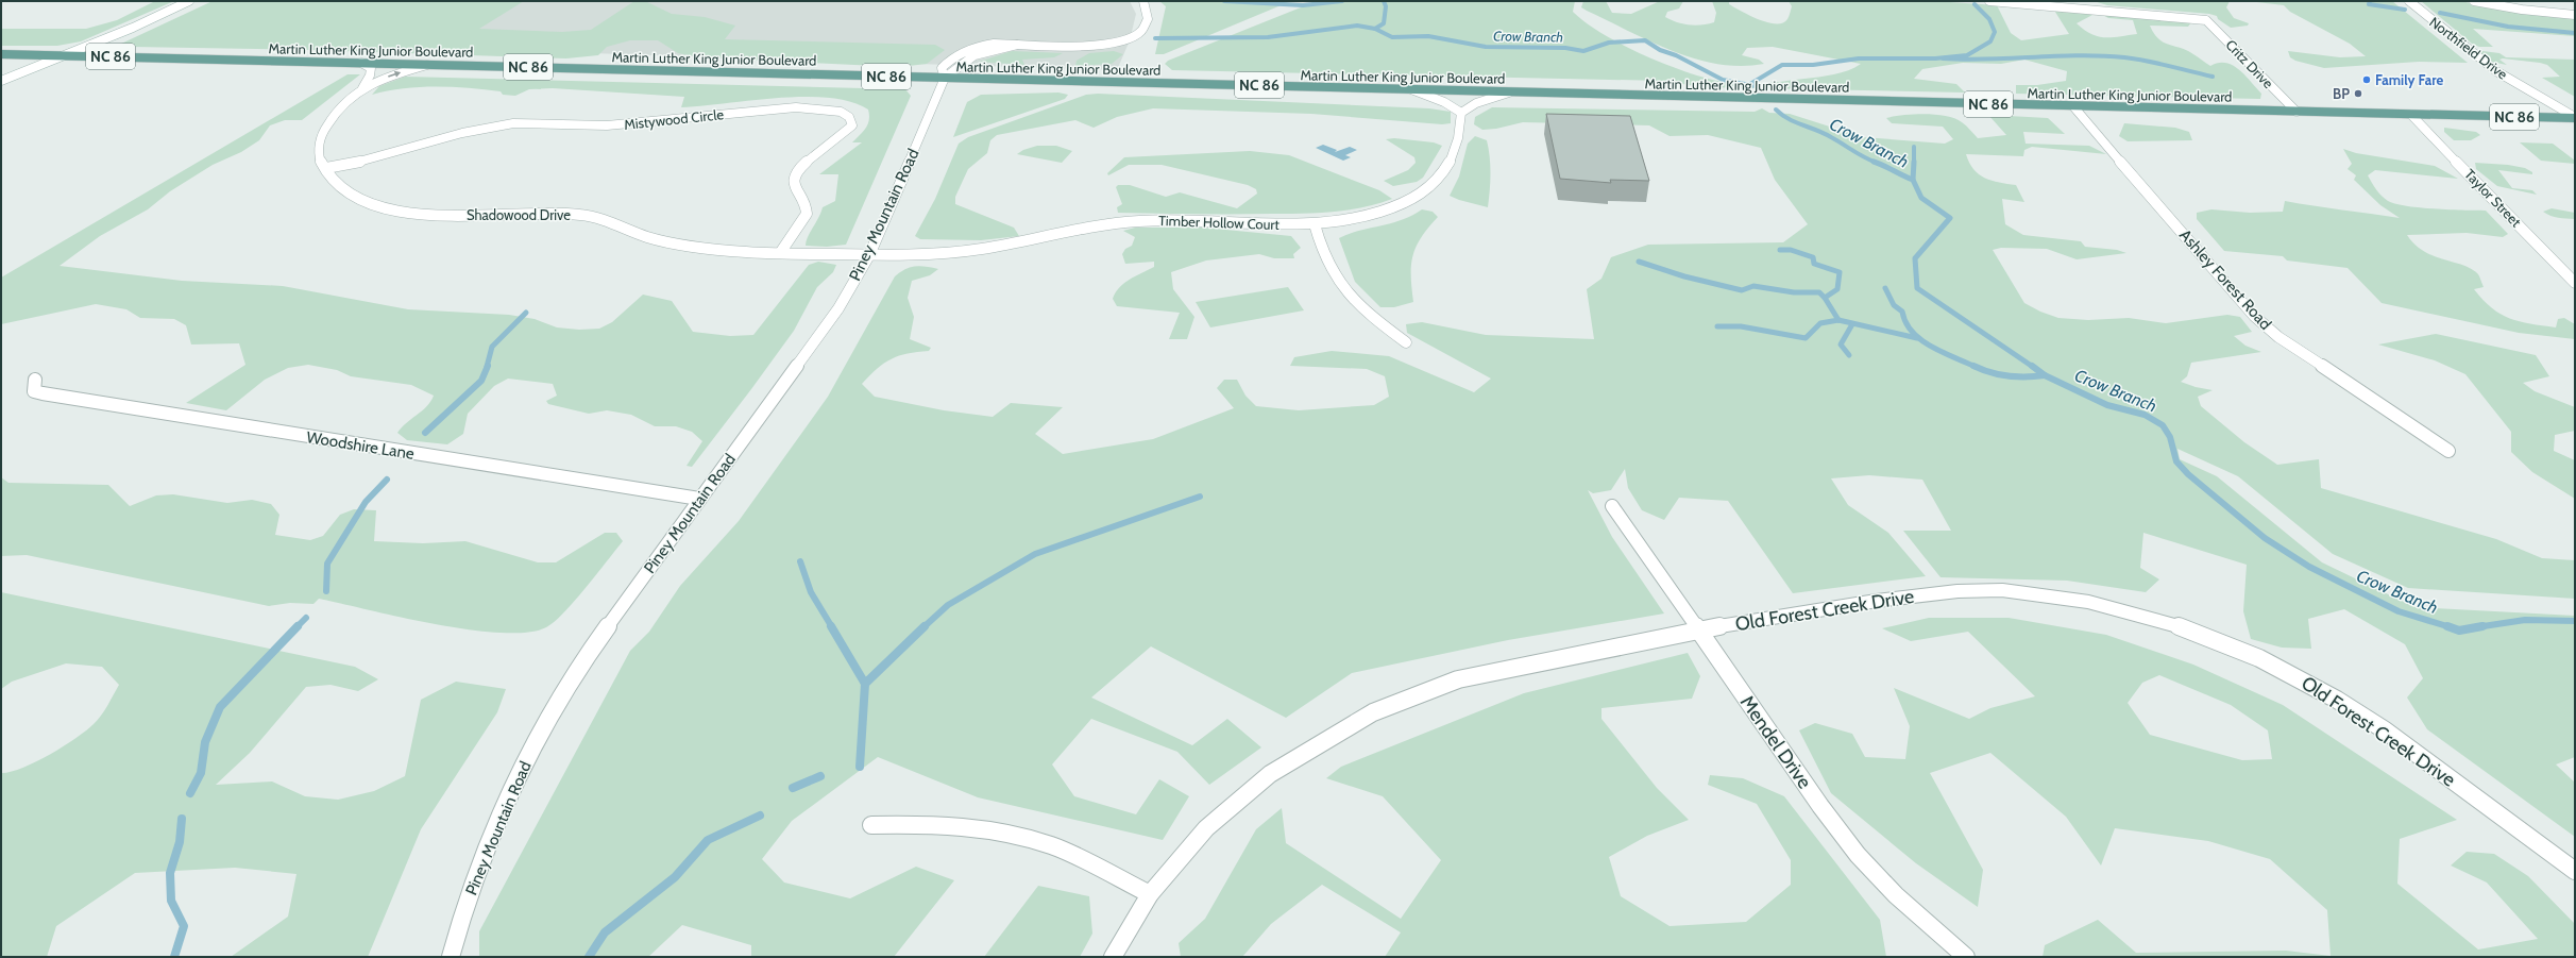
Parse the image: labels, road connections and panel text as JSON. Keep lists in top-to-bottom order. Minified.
{"streets":{"main road":["Martin Luther King Junior Boulevard","NC 86"],"street":["Northfield Drive","Critz Drive","Mistywood Circle","Taylor Street","Shadowood Drive","Piney Mountain Road","Timber Hollow Court","Ashley Forest Road","Woodshire Lane","Old Forest Creek Drive","Mendel Drive"]},"crossings":[["Northfield Drive","Martin Luther King Junior Boulevard"],["Martin Luther King Junior Boulevard","Critz Drive"],["Martin Luther King Junior Boulevard","Taylor Street"],["Martin Luther King Junior Boulevard","Shadowood Drive"],["Martin Luther King Junior Boulevard","Piney Mountain Road"],["Martin Luther King Junior Boulevard","Ashley Forest Road"],["Mistywood Circle","Shadowood Drive"],["Shadowood Drive","Piney Mountain Road"],["Shadowood Drive","Timber Hollow Court"],["Piney Mountain Road","Timber Hollow Court"],["Piney Mountain Road","Woodshire Lane"],["Old Forest Creek Drive","Mendel Drive"]],"water":["Crow Branch"],"places":["Family Fare","BP"]}
